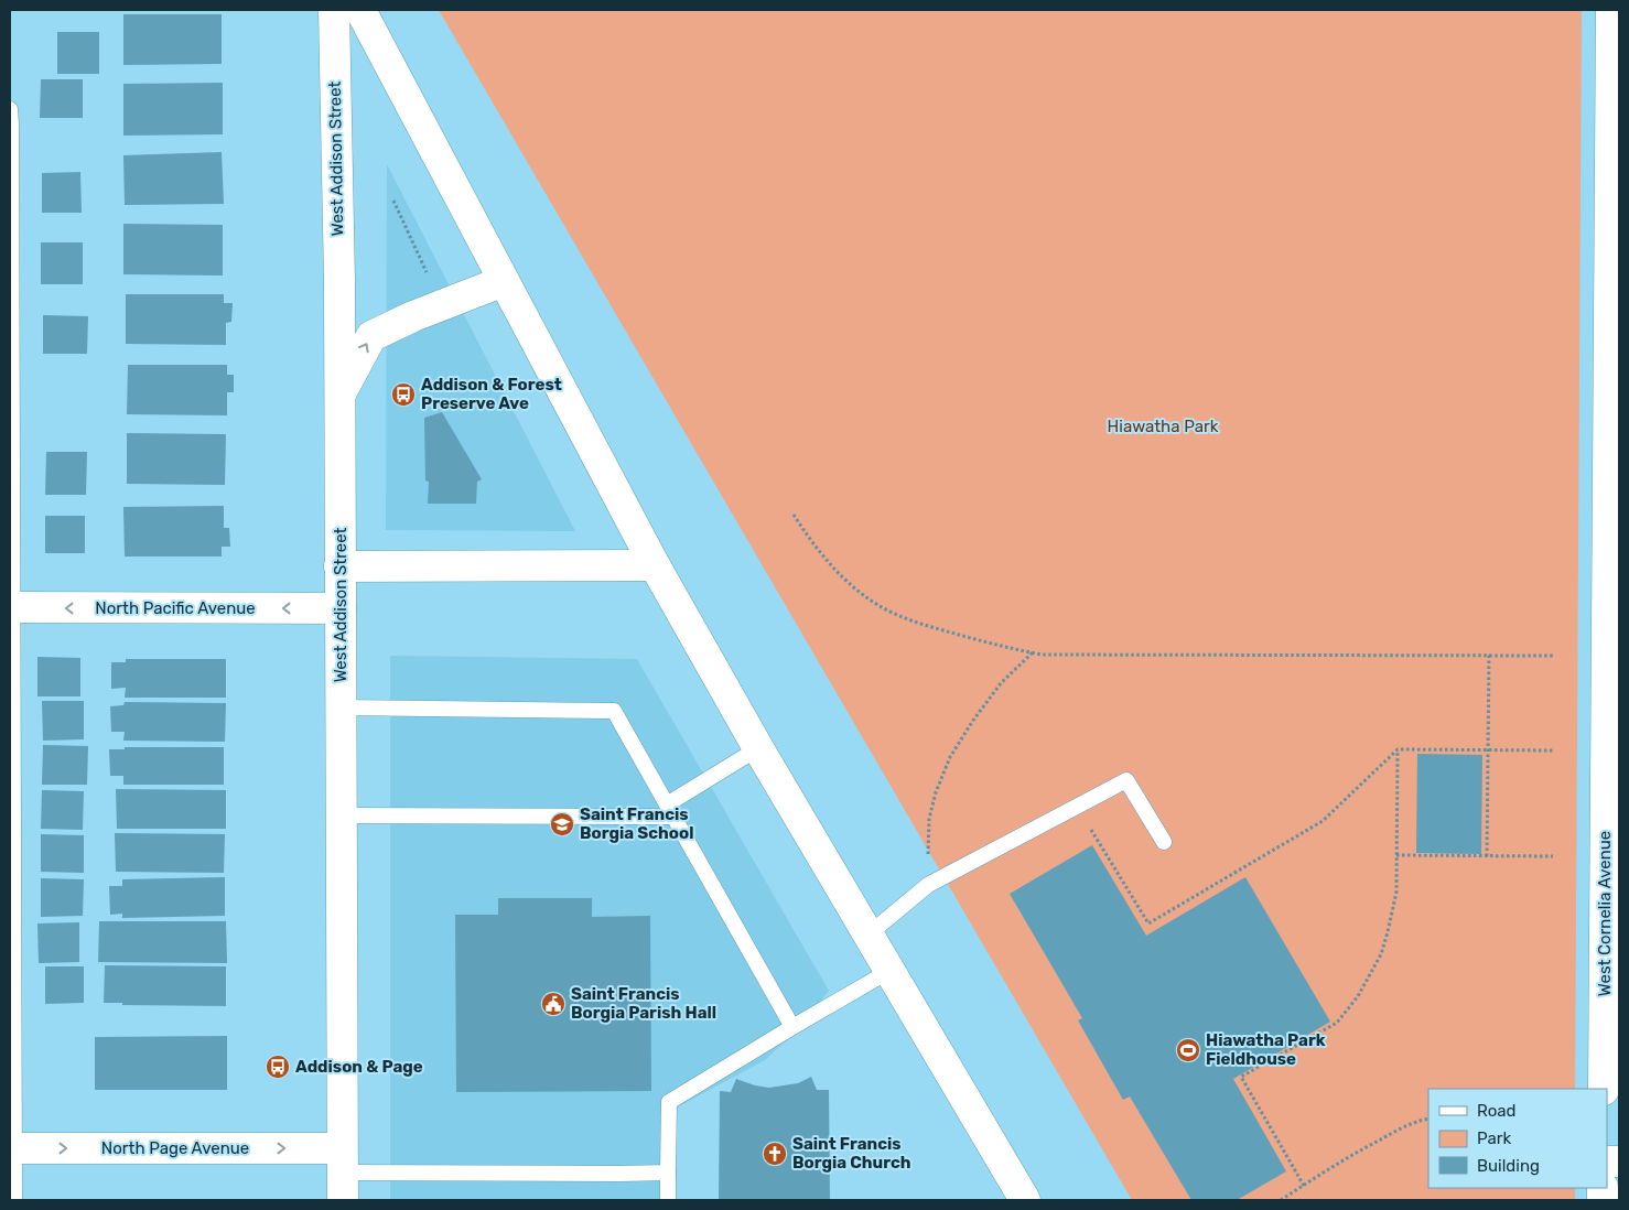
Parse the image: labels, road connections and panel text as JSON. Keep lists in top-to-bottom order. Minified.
{"streets":{"street":["West Addison Street","North Pacific Avenue","West Cornelia Avenue","North Page Avenue"]},"crossings":[["West Addison Street","North Pacific Avenue"],["West Addison Street","North Page Avenue"]],"one_way":["North Pacific Avenue","North Page Avenue"],"parks":["Hiawatha Park"],"places":{"bus stop":["Addison & Forest Preserve Ave","Addison & Page"],"school or university":["Saint Francis Borgia School"],"public building":["Saint Francis Borgia Parish Hall"],"sports":["Hiawatha Park Fieldhouse"],"church":["Saint Francis Borgia Church"]},"legend":["Road","Park","Building"]}
